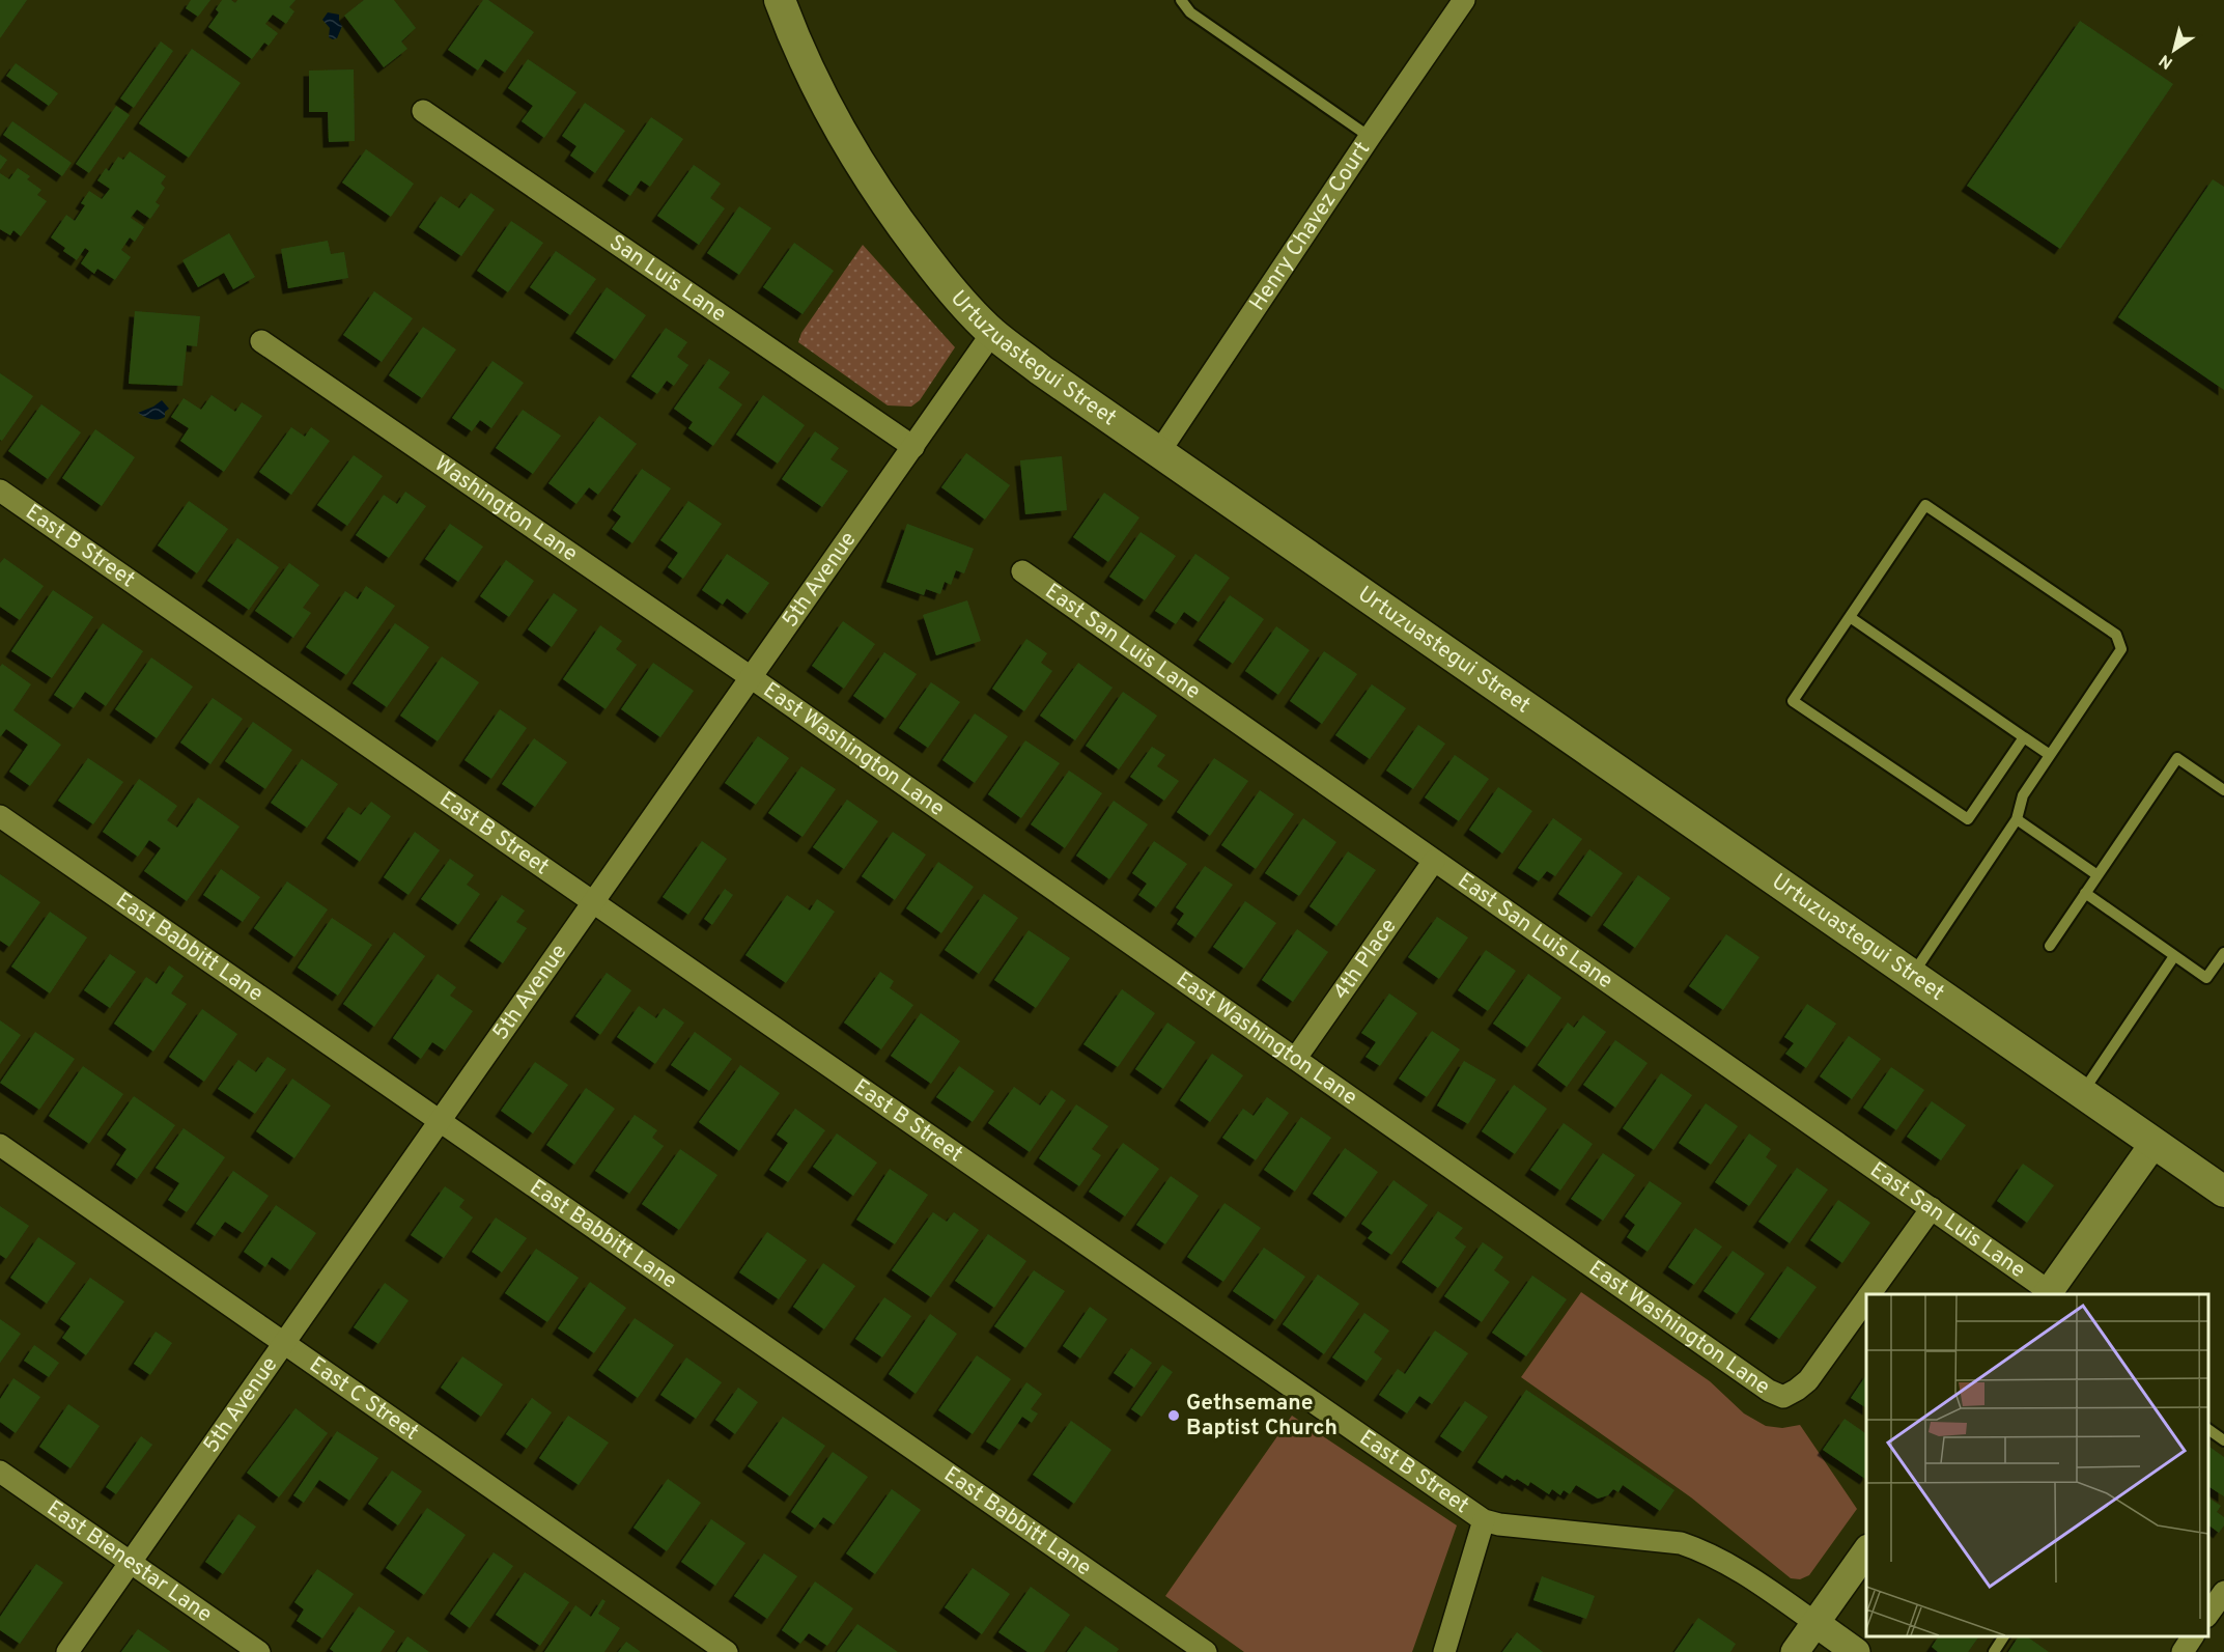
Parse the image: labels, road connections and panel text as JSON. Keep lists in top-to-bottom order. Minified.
{"streets":{"main road":["Urtuzuastegui Street"],"street":["Henry Chavez Court","San Luis Lane","Washington Lane","East B Street","5th Avenue","East San Luis Lane","East Washington Lane","East Babbitt Lane","4th Place","East C Street","East Bienestar Lane"]},"crossings":[["Henry Chavez Court","Urtuzuastegui Street"],["San Luis Lane","5th Avenue"],["Urtuzuastegui Street","5th Avenue"],["Washington Lane","5th Avenue"],["Washington Lane","East Washington Lane"],["East B Street","5th Avenue"],["5th Avenue","East Washington Lane"],["5th Avenue","East Babbitt Lane"],["5th Avenue","East C Street"],["5th Avenue","East Bienestar Lane"],["East San Luis Lane","4th Place"],["East Washington Lane","4th Place"]],"places":["Gethsemane Baptist Church"],"north":"bottom left"}
